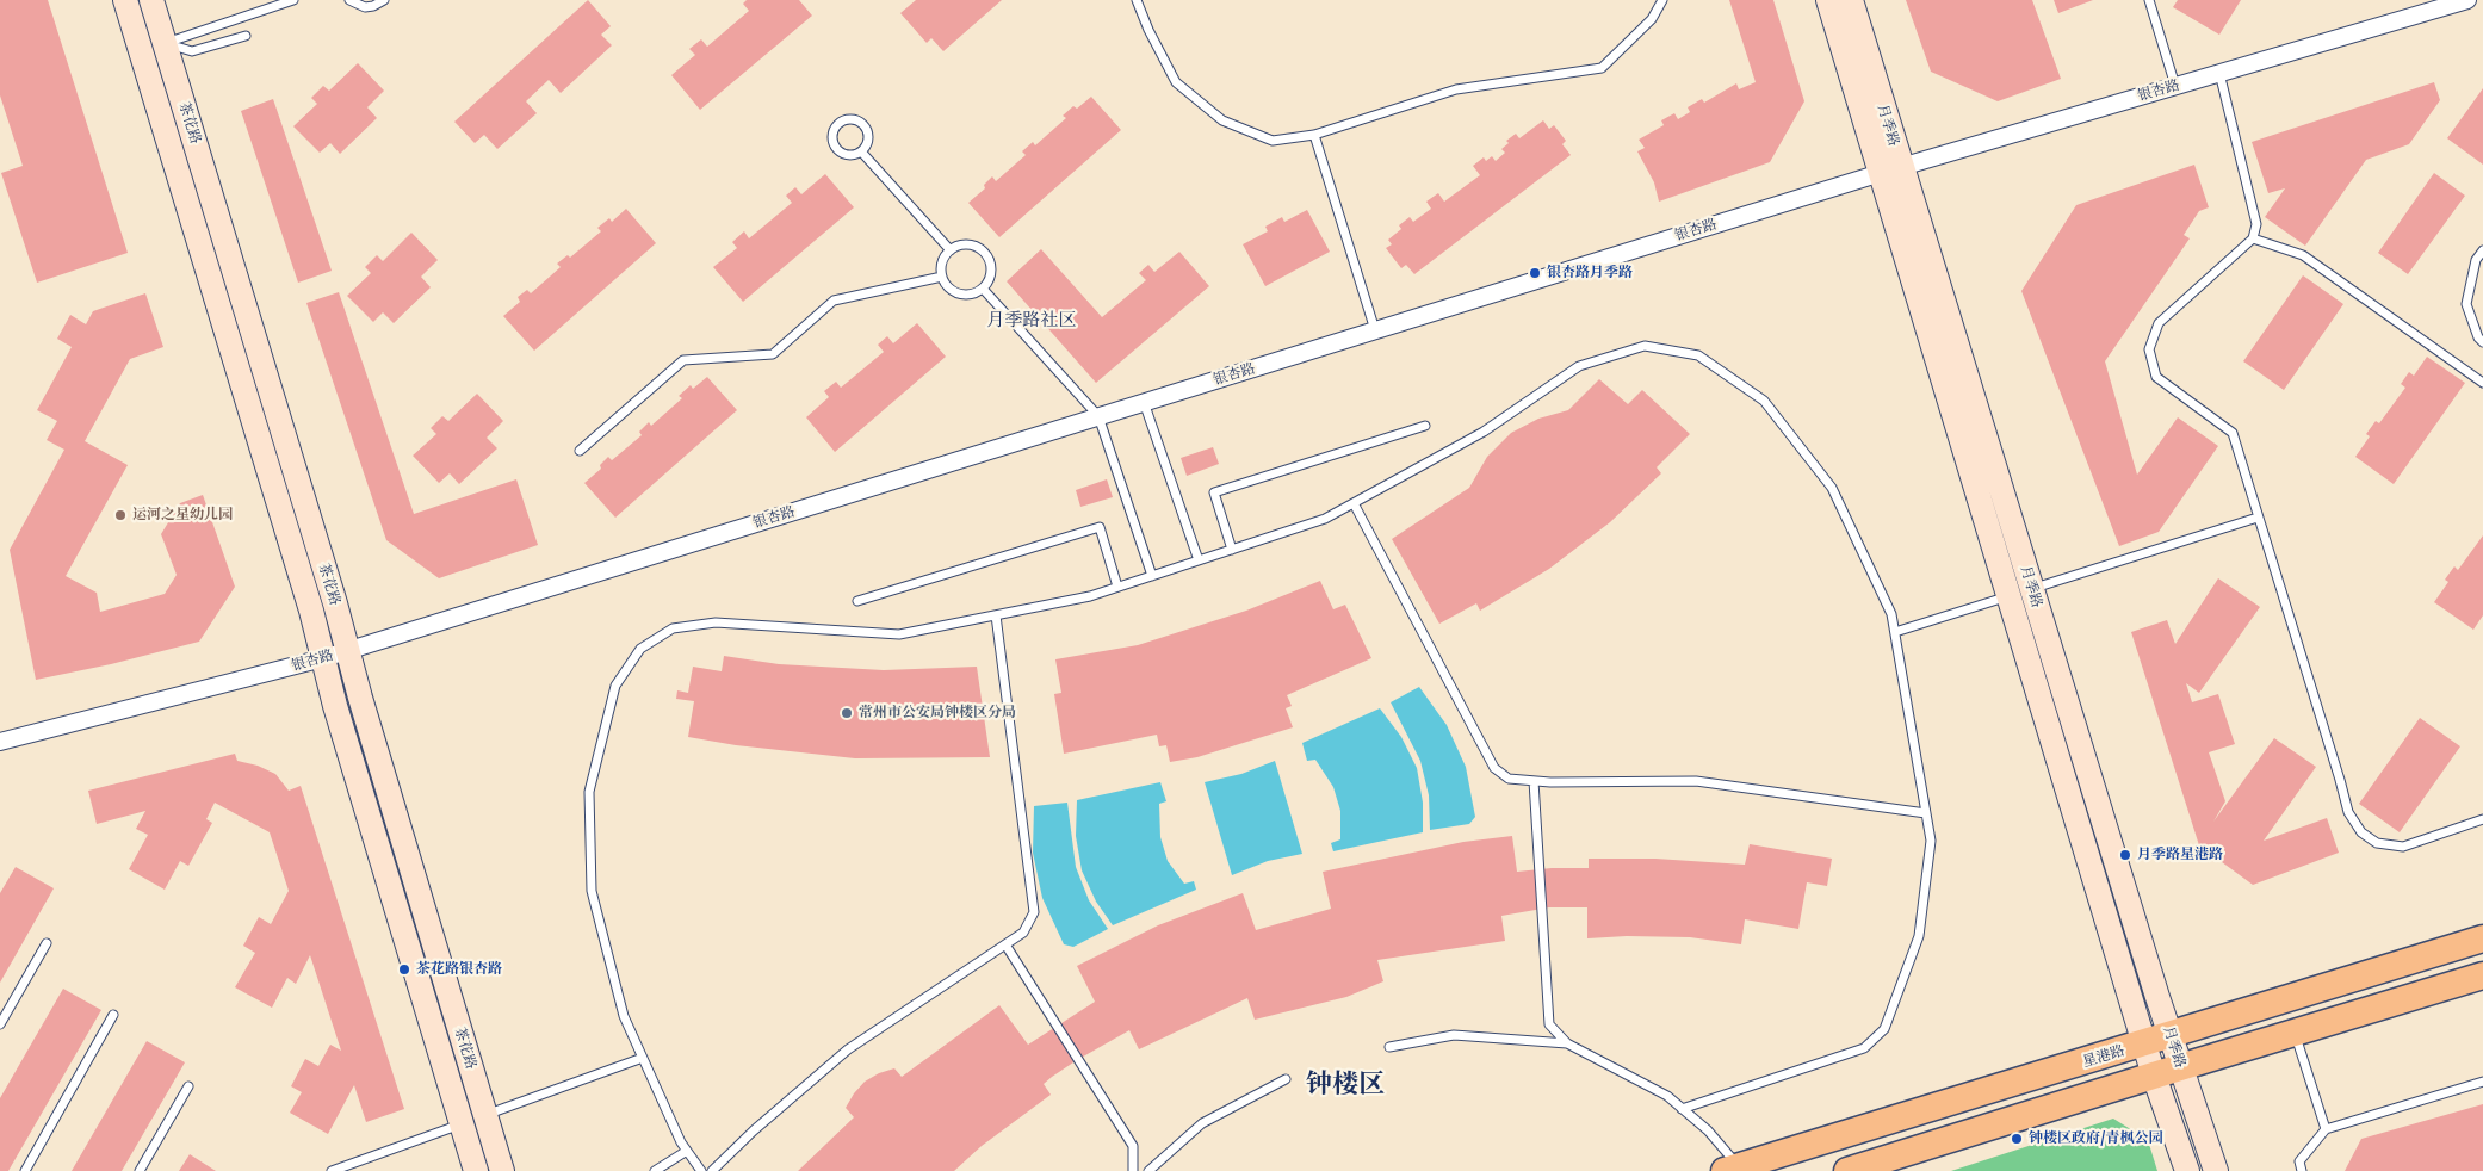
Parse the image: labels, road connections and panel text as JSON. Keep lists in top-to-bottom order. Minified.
{"streets":{"main road":["茶花路","月季路","星港路"],"street":["银杏路"]},"crossings":[["银杏路","茶花路"],["银杏路","月季路"],["月季路","星港路"]],"districts":["月季路社区","钟楼区"],"places":["银杏路月季路","运河之星幼儿园","常州市公安局钟楼区分局","月季路星港路","茶花路银杏路","钟楼区政府/青枫公园"]}
